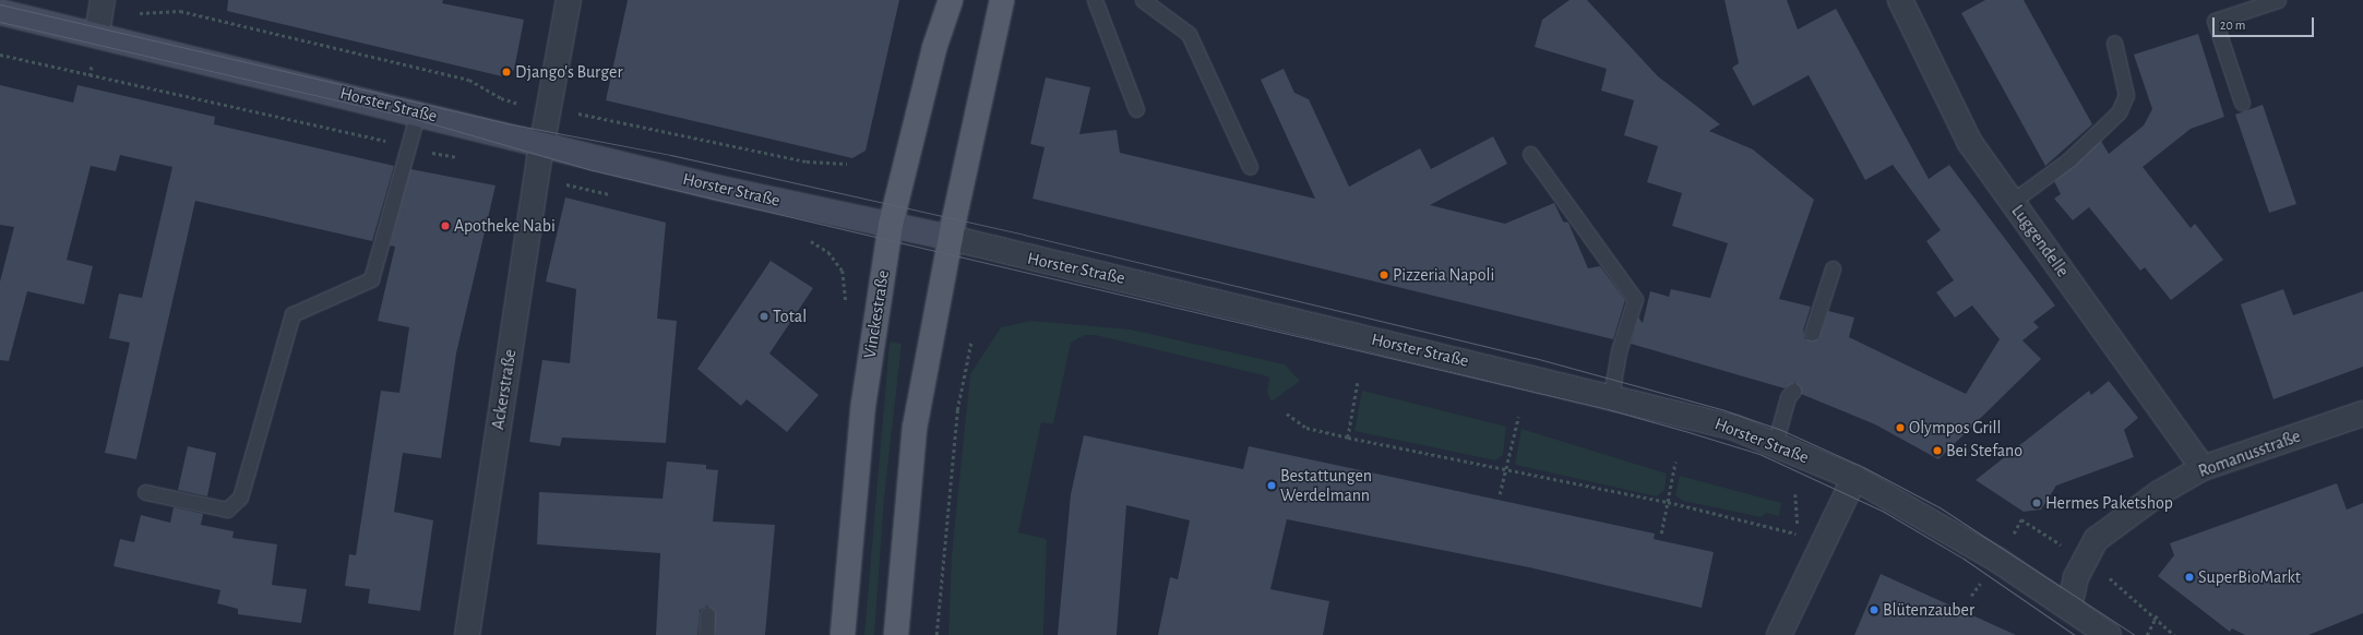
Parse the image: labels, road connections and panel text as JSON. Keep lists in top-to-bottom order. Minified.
{"streets":{"main road":["Horster Straße","Vinckestraße"],"street":["Luggendelle","Ackerstraße","Romanusstraße"]},"crossings":[["Horster Straße","Vinckestraße"],["Horster Straße","Ackerstraße"],["Horster Straße","Romanusstraße"],["Luggendelle","Romanusstraße"]],"places":["Django's Burger","Apotheke Nabi","Pizzeria Napoli","Total","Olympos Grill","Bei Stefano","Bestattungen Werdelmann","Hermes Paketshop","SuperBioMarkt","Blütenzauber"],"scale_bar":"20 m"}
